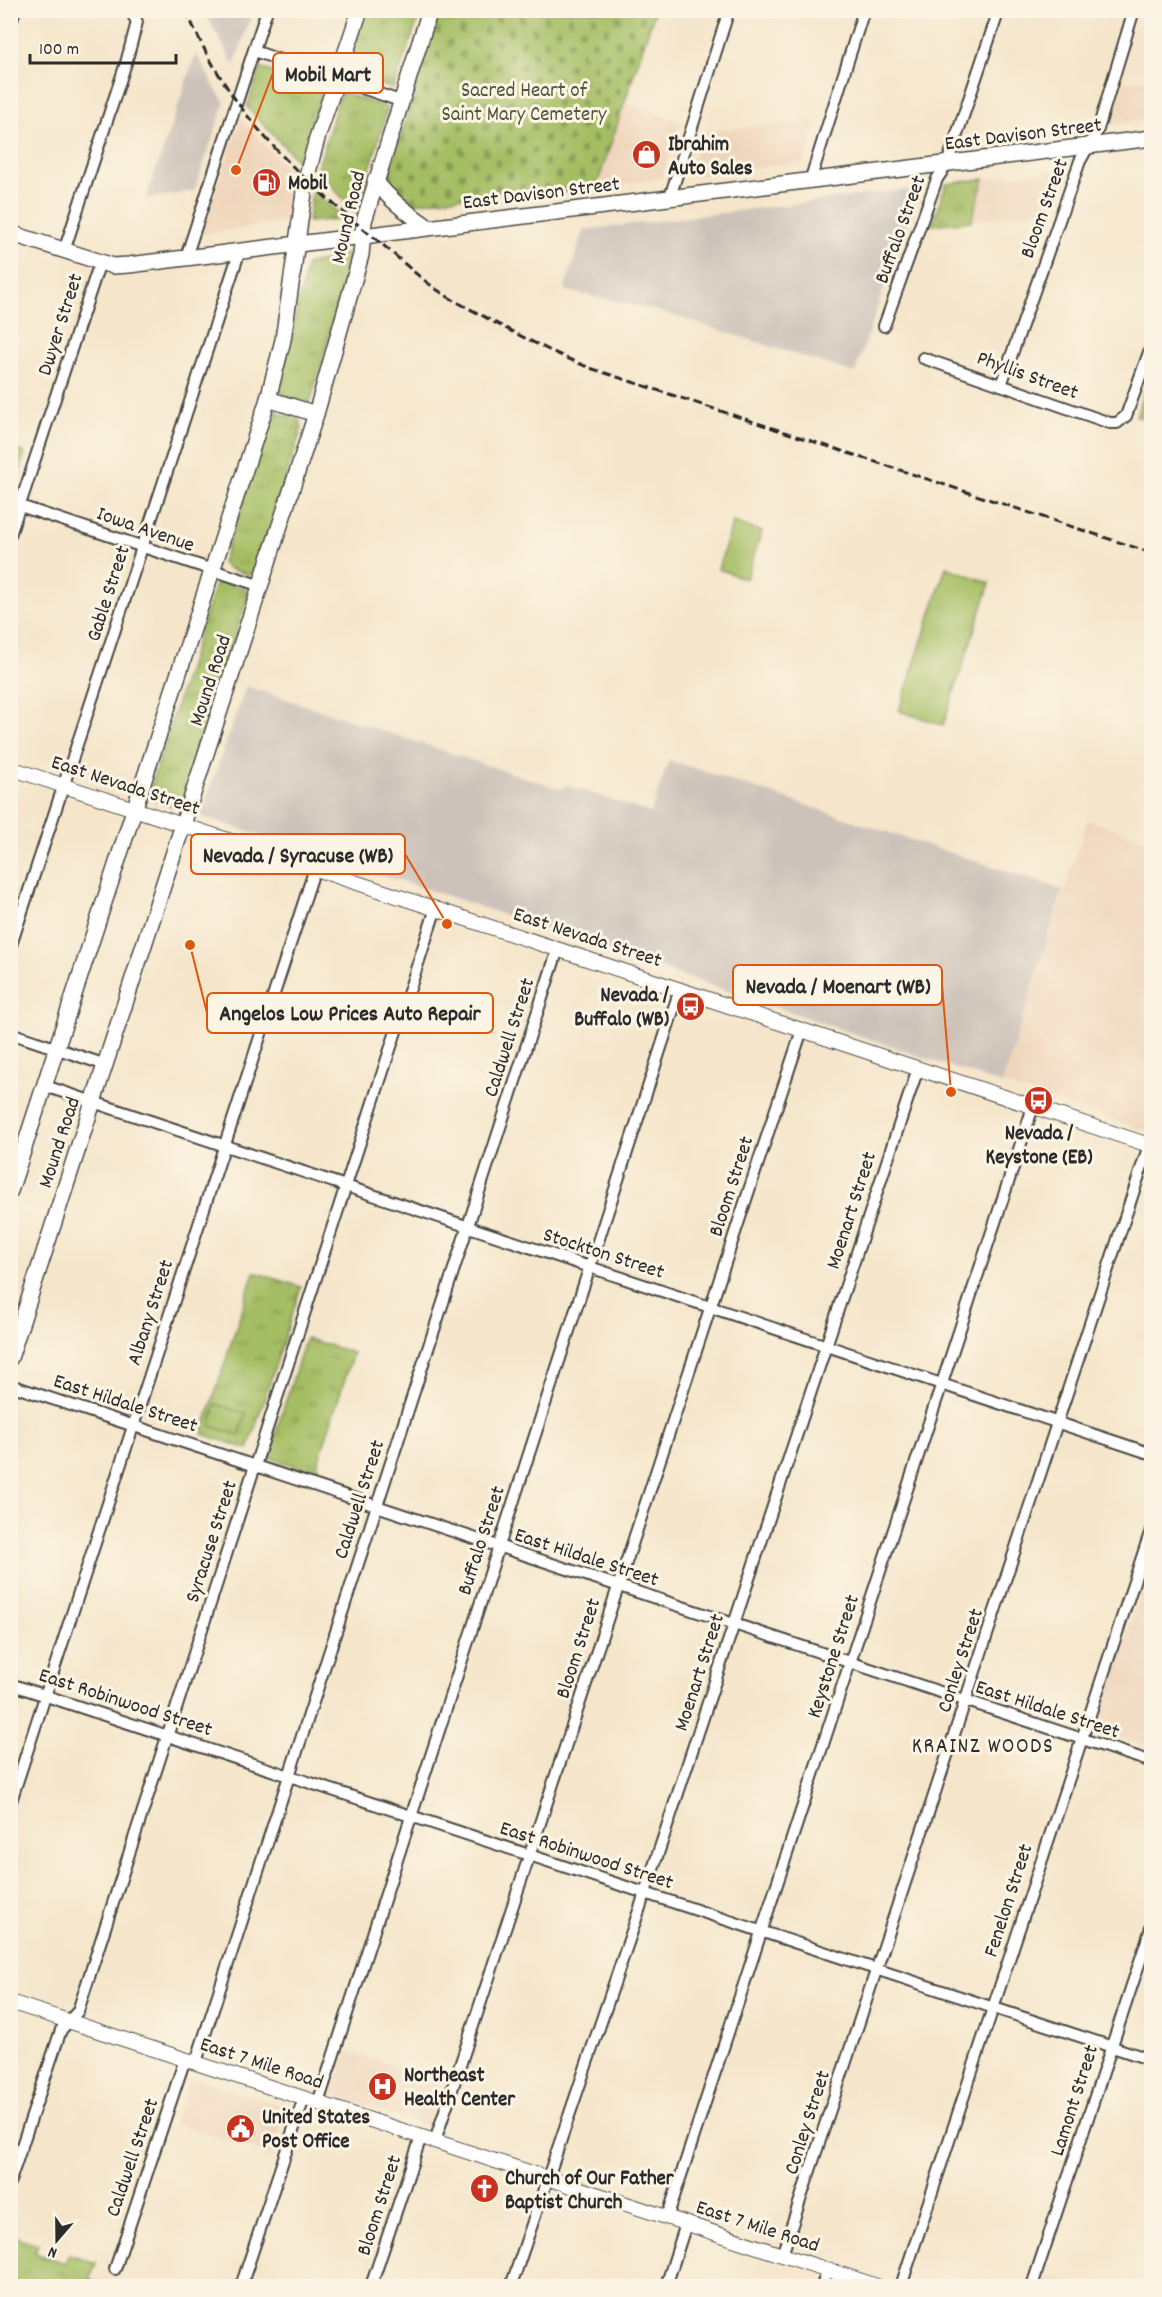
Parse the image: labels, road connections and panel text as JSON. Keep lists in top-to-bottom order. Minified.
{"streets":{"main road":["East Davison Street","Mound Road"],"street":["Bloom Street","Buffalo Street","Dwyer Street","Phyllis Street","Iowa Avenue","Gable Street","East Nevada Street","Caldwell Street","Moenart Street","Stockton Street","Albany Street","East Hildale Street","Syracuse Street","Keystone Street","Conley Street","East Robinwood Street","Fenelon Street","East 7 Mile Road","Lamont Street"]},"crossings":[["East Davison Street","Bloom Street"],["East Davison Street","Mound Road"],["East Davison Street","Buffalo Street"],["East Davison Street","Dwyer Street"],["East Davison Street","Gable Street"],["Bloom Street","Phyllis Street"],["Bloom Street","East Nevada Street"],["Bloom Street","Stockton Street"],["Bloom Street","East Hildale Street"],["Bloom Street","East Robinwood Street"],["Bloom Street","East 7 Mile Road"],["Mound Road","Iowa Avenue"],["Mound Road","East Nevada Street"],["Mound Road","Stockton Street"],["Buffalo Street","East Nevada Street"],["Buffalo Street","Stockton Street"],["Buffalo Street","East Hildale Street"],["Buffalo Street","East Robinwood Street"],["Buffalo Street","East 7 Mile Road"],["Dwyer Street","Iowa Avenue"],["Iowa Avenue","Gable Street"],["Gable Street","East Nevada Street"],["East Nevada Street","Caldwell Street"],["East Nevada Street","Moenart Street"],["East Nevada Street","Albany Street"],["East Nevada Street","Syracuse Street"],["East Nevada Street","Keystone Street"],["East Nevada Street","Conley Street"],["Caldwell Street","Stockton Street"],["Caldwell Street","East Hildale Street"],["Caldwell Street","East Robinwood Street"],["Caldwell Street","East 7 Mile Road"],["Moenart Street","Stockton Street"],["Moenart Street","East Hildale Street"],["Moenart Street","East Robinwood Street"],["Moenart Street","East 7 Mile Road"],["Stockton Street","Albany Street"],["Stockton Street","Syracuse Street"],["Stockton Street","Keystone Street"],["Stockton Street","Conley Street"],["Albany Street","East Hildale Street"],["Albany Street","East Robinwood Street"],["East Hildale Street","Syracuse Street"],["East Hildale Street","Keystone Street"],["East Hildale Street","Conley Street"],["East Hildale Street","Fenelon Street"],["Syracuse Street","East Robinwood Street"],["Syracuse Street","East 7 Mile Road"],["Keystone Street","East Robinwood Street"],["Keystone Street","East 7 Mile Road"],["Conley Street","East Robinwood Street"],["Conley Street","East 7 Mile Road"],["East Robinwood Street","Fenelon Street"],["East Robinwood Street","Lamont Street"]],"districts":["KRAINZ WOODS"],"parks":["Sacred Heart of Saint Mary Cemetery"],"places":{"shop":["Ibrahim Auto Sales"],"other":["Mobil Mart","Nevada / Syracuse (WB)","Angelos Low Prices Auto Repair","Nevada / Moenart (WB)"],"fuel station":["Mobil"],"bus stop":["Nevada / Buffalo (WB)","Nevada / Keystone (EB)"],"hospital":["Northeast Health Center"],"public building":["United States Post Office"],"church":["Church of Our Father Baptist Church"]},"scale_bar":"100 m","north":"bottom"}
